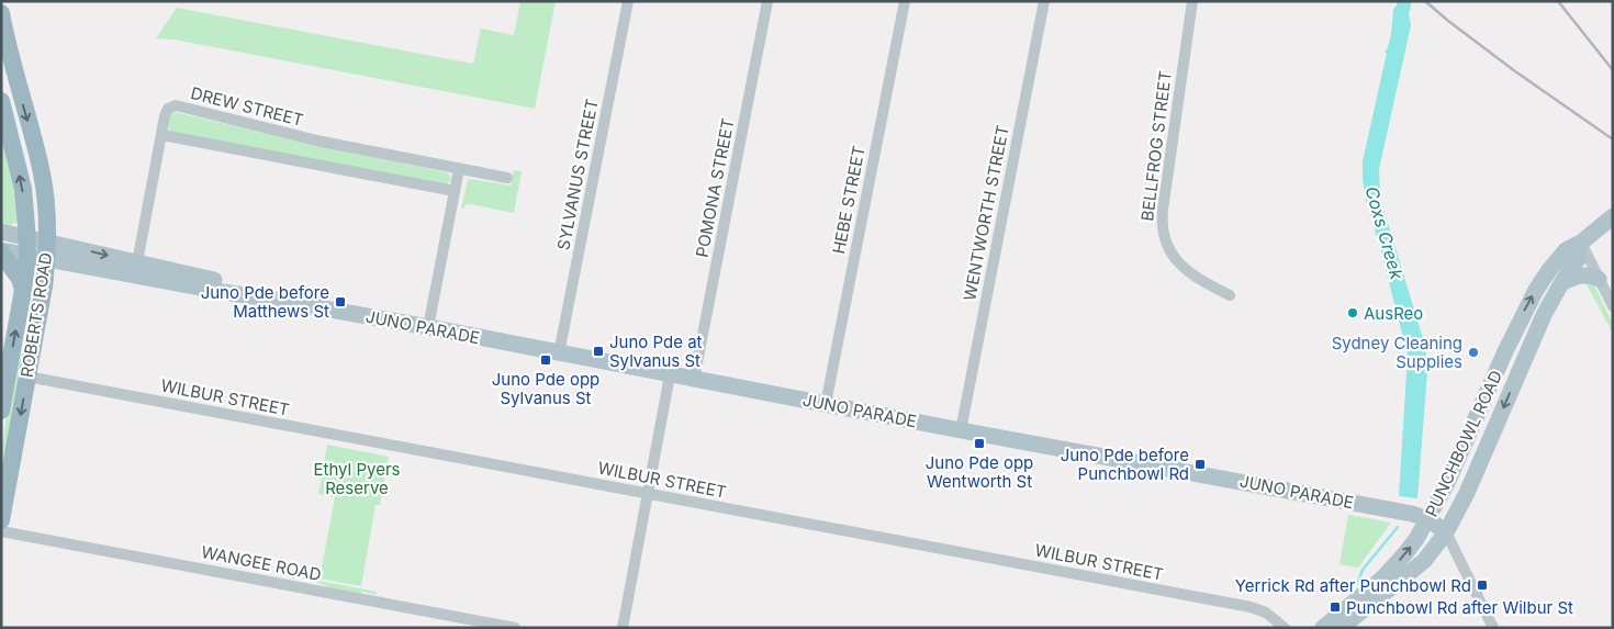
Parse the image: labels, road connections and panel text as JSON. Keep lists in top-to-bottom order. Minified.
{"streets":{"highway":["ROBERTS ROAD"],"main road":["JUNO PARADE","PUNCHBOWL ROAD"],"street":["DREW STREET","BELLFROG STREET","SYLVANUS STREET","POMONA STREET","HEBE STREET","WENTWORTH STREET","WILBUR STREET","WANGEE ROAD"]},"crossings":[["DREW STREET","JUNO PARADE"],["SYLVANUS STREET","JUNO PARADE"],["POMONA STREET","JUNO PARADE"],["HEBE STREET","JUNO PARADE"],["WENTWORTH STREET","JUNO PARADE"],["ROBERTS ROAD","JUNO PARADE"],["ROBERTS ROAD","WILBUR STREET"],["JUNO PARADE","PUNCHBOWL ROAD"]],"water":["Coxs Creek"],"parks":["Ethyl Pyers Reserve"],"places":{"transit":["Juno Pde before Matthews St","Juno Pde at Sylvanus St","Juno Pde opp Sylvanus St","Juno Pde opp Wentworth St","Juno Pde before Punchbowl Rd","Yerrick Rd after Punchbowl Rd","Punchbowl Rd after Wilbur St"],"other":["AusReo","Sydney Cleaning Supplies"]}}
